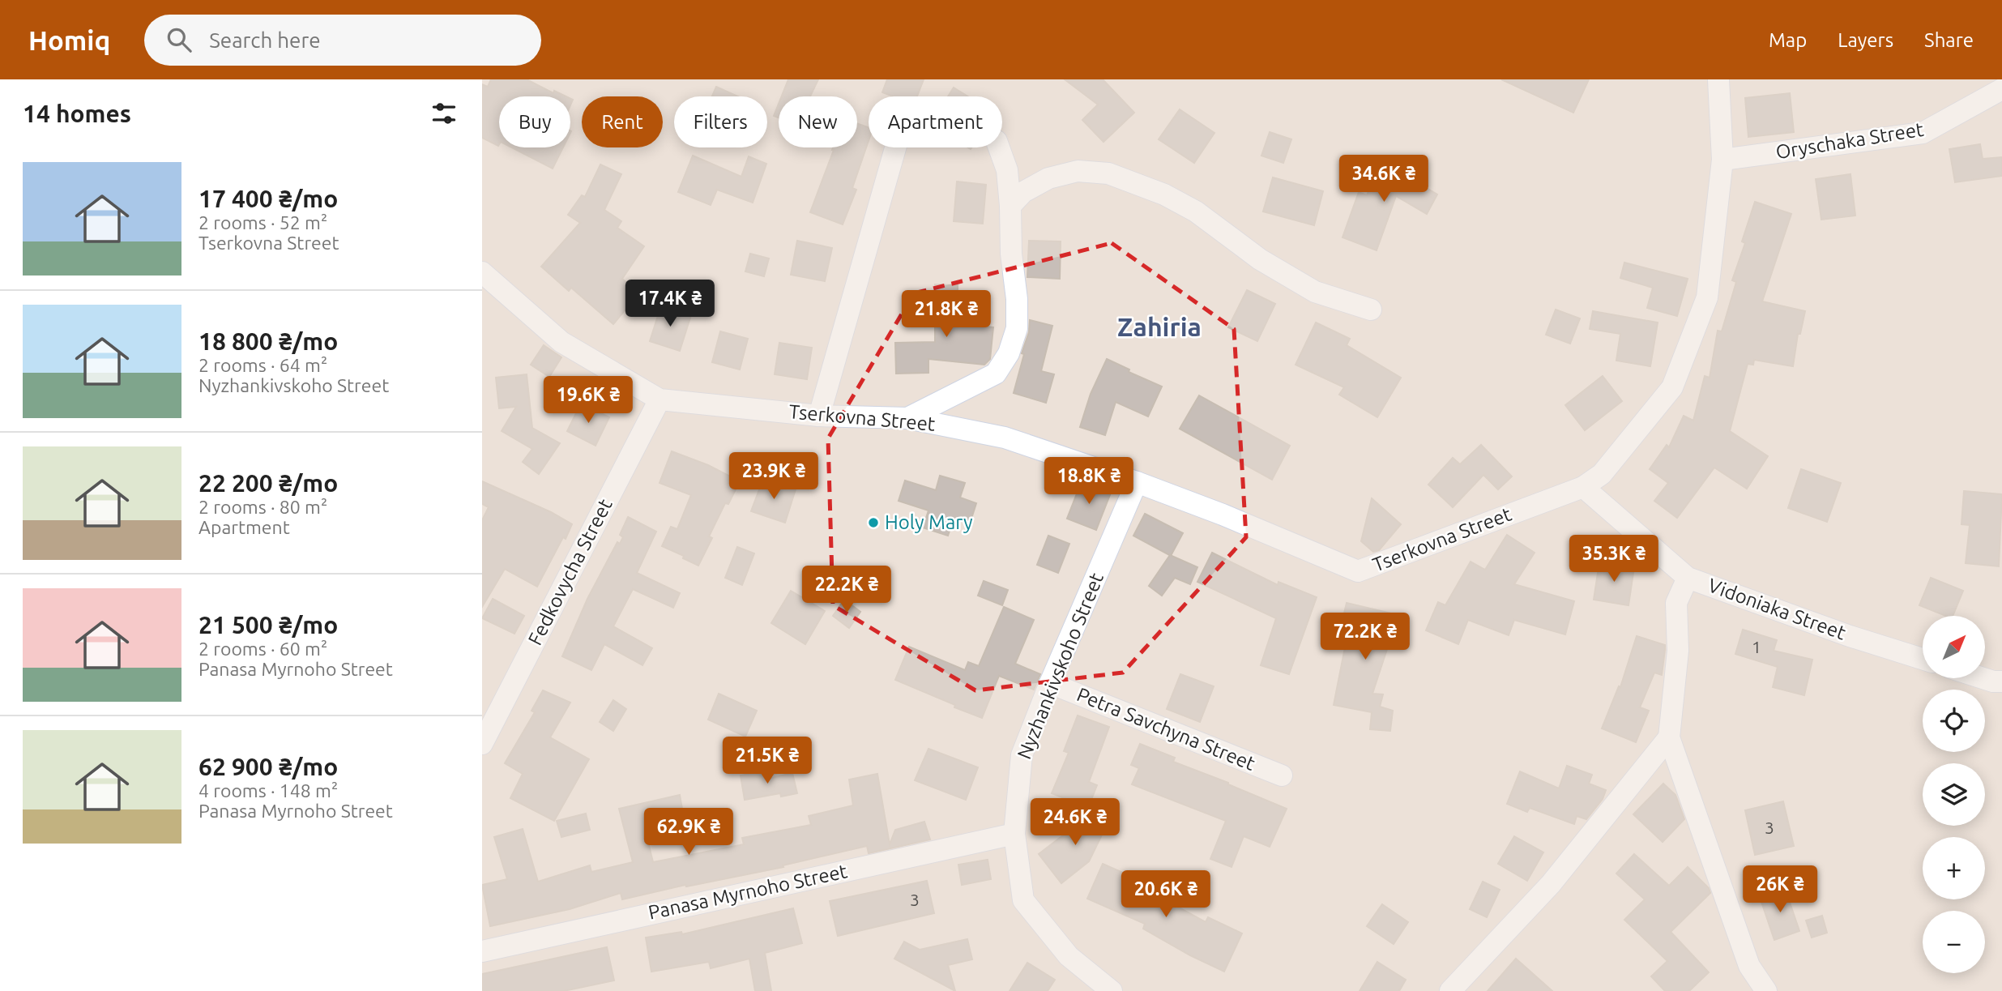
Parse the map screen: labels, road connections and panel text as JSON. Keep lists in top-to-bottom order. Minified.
{"streets":{"street":["Oryschaka Street","Tserkovna Street","Fedkovycha Street","Vidoniaka Street","Nyzhankivskoho Street","Petra Savchyna Street","Panasa Myrnoho Street"]},"crossings":[["Oryschaka Street","Tserkovna Street"],["Tserkovna Street","Fedkovycha Street"],["Tserkovna Street","Vidoniaka Street"],["Tserkovna Street","Nyzhankivskoho Street"],["Nyzhankivskoho Street","Petra Savchyna Street"],["Nyzhankivskoho Street","Panasa Myrnoho Street"]],"districts":["Zahiria"],"places":["Holy Mary"],"house_numbers":["1","3","3"],"north":"top right","page":{"header":"Homiq","search":"Search here","nav":["Map","Layers","Share"],"heading":"14 homes","chip":["Buy","Rent","Filters","New","Apartment"],"list":[{"name":"17 400 ₴/mo","note":"2 rooms · 52 m² · Tserkovna Street"},{"name":"18 800 ₴/mo","note":"2 rooms · 64 m² · Nyzhankivskoho Street"},{"name":"22 200 ₴/mo","note":"2 rooms · 80 m² · Apartment"},{"name":"21 500 ₴/mo","note":"2 rooms · 60 m² · Panasa Myrnoho Street"},{"name":"62 900 ₴/mo","note":"4 rooms · 148 m² · Panasa Myrnoho Street"}],"price":["34.6K ₴","17.4K ₴","21.8K ₴","19.6K ₴","23.9K ₴","18.8K ₴","35.3K ₴","22.2K ₴","72.2K ₴","21.5K ₴","24.6K ₴","62.9K ₴","26K ₴","20.6K ₴"],"map_buttons":["+","−"]}}
